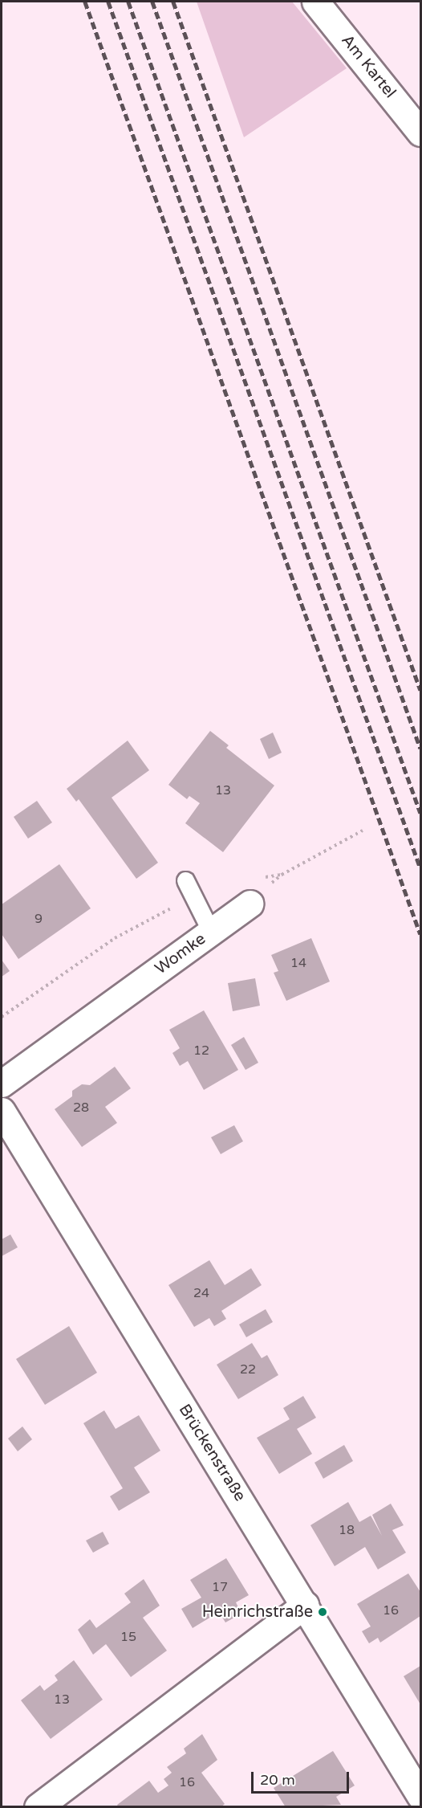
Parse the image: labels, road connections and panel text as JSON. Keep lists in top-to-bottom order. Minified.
{"streets":{"street":["Am Kartel","Womke","Brückenstraße"]},"places":["Heinrichstraße"],"house_numbers":["13","9","14","12","28","24","22","18","17","16","15","13","16"],"scale_bar":"20 m"}
